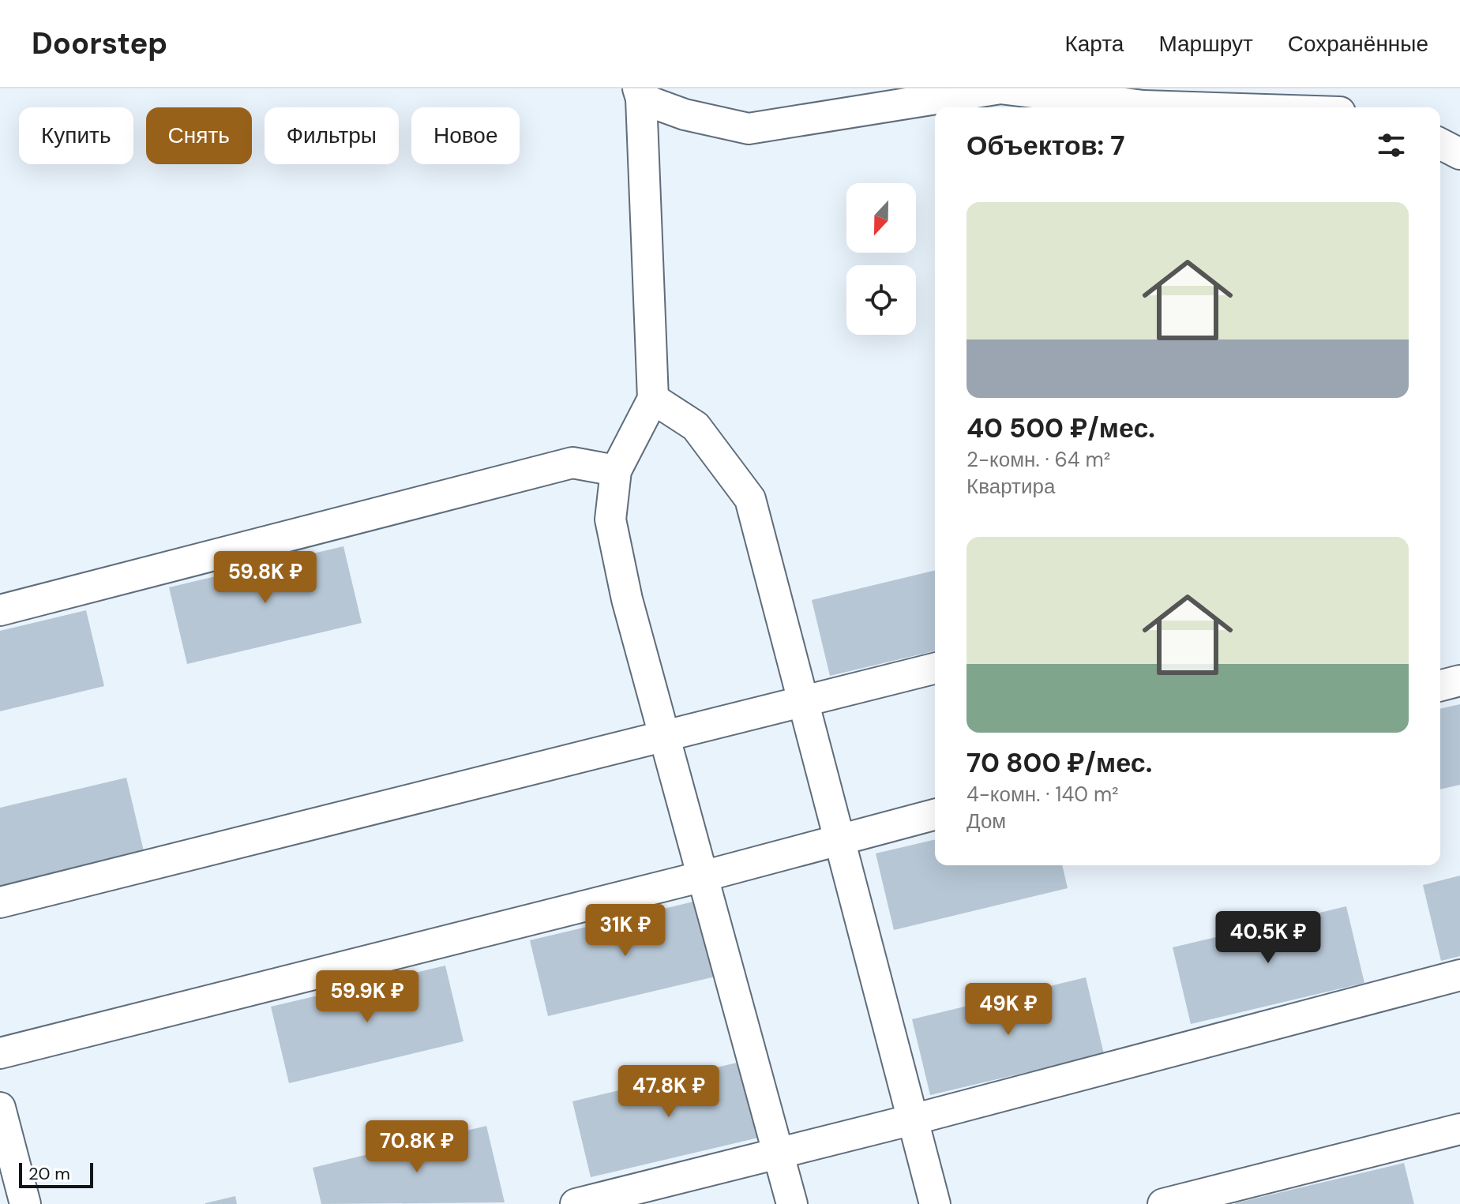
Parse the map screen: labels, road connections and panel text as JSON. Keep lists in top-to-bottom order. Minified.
{"scale_bar":"20 m","north":"bottom","page":{"header":"Doorstep","nav":["Карта","Маршрут","Сохранённые"],"chip":["Купить","Снять","Фильтры","Новое"],"heading":"Объектов: 7","list":[{"name":"40 500 ₽/мес.","note":"2-комн. · 64 m² · Квартира"},{"name":"70 800 ₽/мес.","note":"4-комн. · 140 m² · Дом"}],"price":["59.8K ₽","31K ₽","40.5K ₽","59.9K ₽","49K ₽","47.8K ₽","70.8K ₽"],"scale":"20 m"}}
